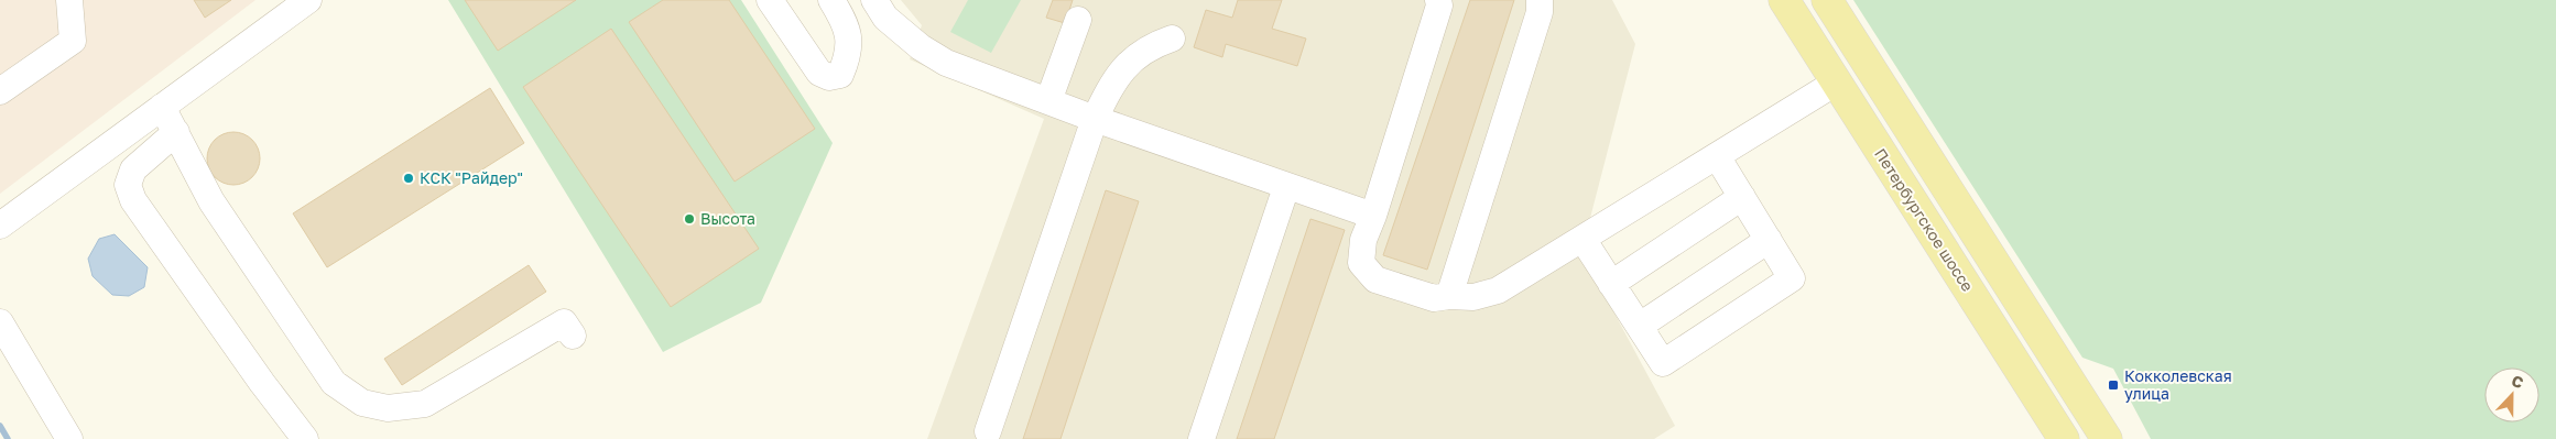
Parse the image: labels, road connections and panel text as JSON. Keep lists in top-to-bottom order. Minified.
{"streets":{"main road":["Петербургское шоссе"]},"places":{"other":["КСК \"Райдер\"","Высота"],"transit":["Кокколевская улица"]},"north":"top"}
